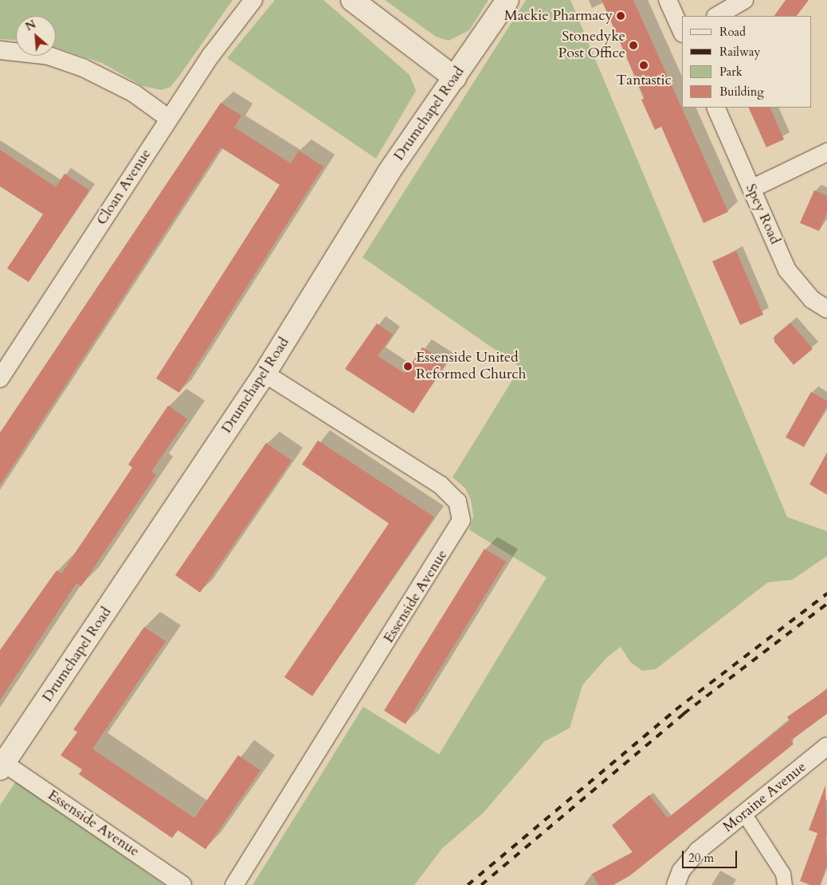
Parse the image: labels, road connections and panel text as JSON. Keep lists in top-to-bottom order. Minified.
{"streets":{"street":["Drumchapel Road","Cloan Avenue","Spey Road","Essenside Avenue","Moraine Avenue"]},"crossings":[["Drumchapel Road","Essenside Avenue"]],"places":["Mackie Pharmacy","Stonedyke Post Office","Tantastic","Essenside United Reformed Church"],"legend":["Road","Railway","Park","Building"],"scale_bar":"20 m","north":"top left"}
